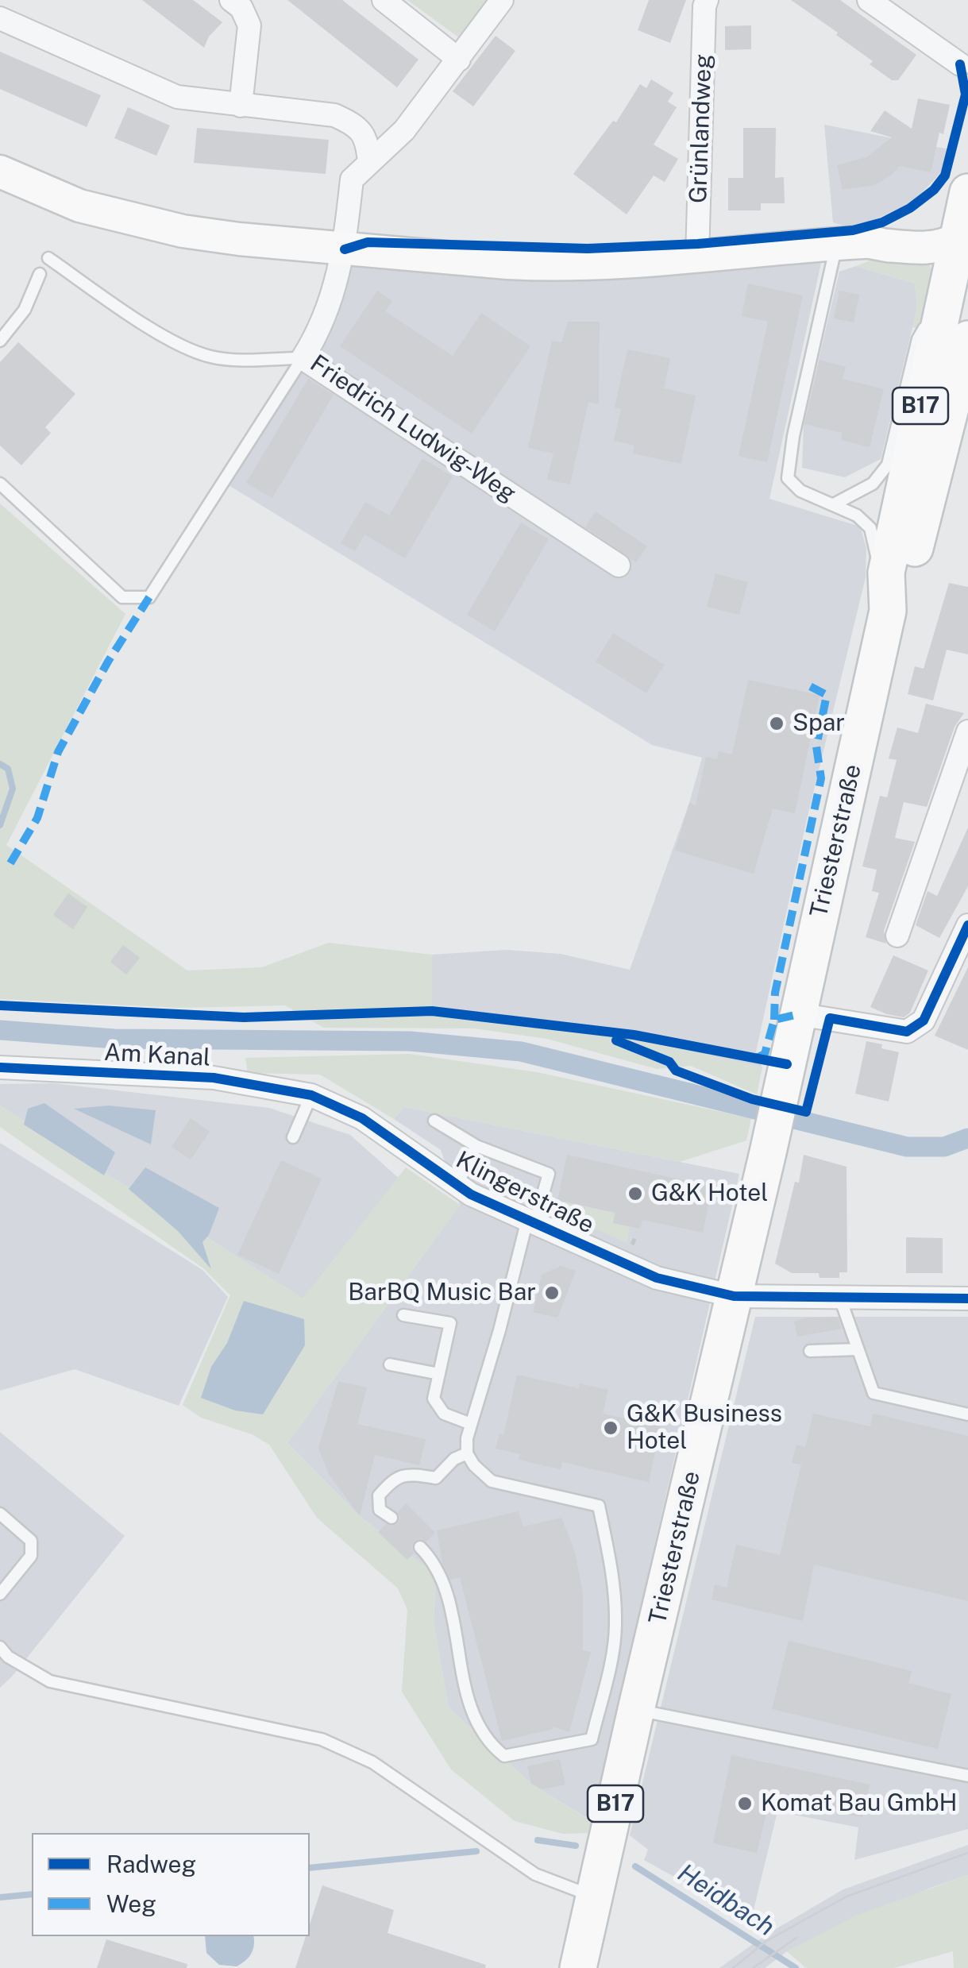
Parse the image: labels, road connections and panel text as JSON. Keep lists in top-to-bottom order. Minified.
{"streets":{"main road":["B17","Triesterstraße"],"street":["Grünlandweg","Friedrich Ludwig-Weg","Am Kanal","Klingerstraße"]},"crossings":[["B17","Triesterstraße"],["Triesterstraße","Klingerstraße"],["Am Kanal","Klingerstraße"]],"water":["Heidbach"],"places":["Spar","G&K Hotel","BarBQ Music Bar","G&K Business Hotel","Komat Bau GmbH"],"legend":["Radweg","Weg"]}
